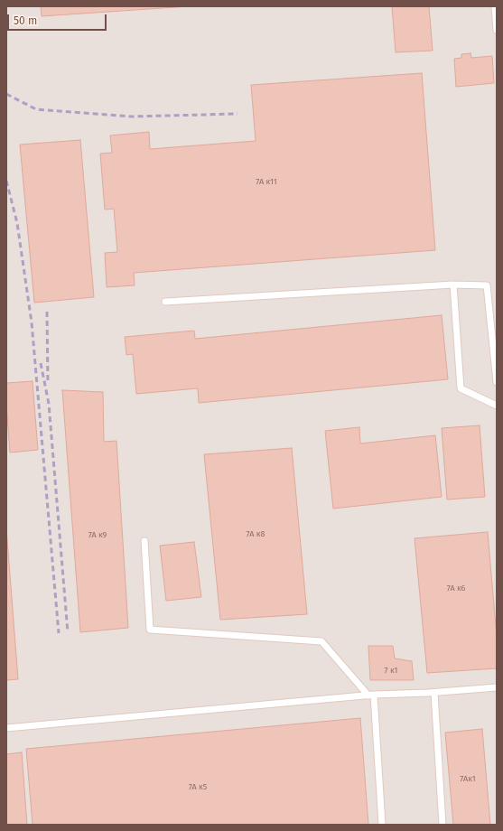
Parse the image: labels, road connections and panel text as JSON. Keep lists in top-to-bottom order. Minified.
{"house_numbers":["7А к11","7А к8","7А к9","7А к6","7 к1","7Ак1","7А к5"],"scale_bar":"50 m"}
